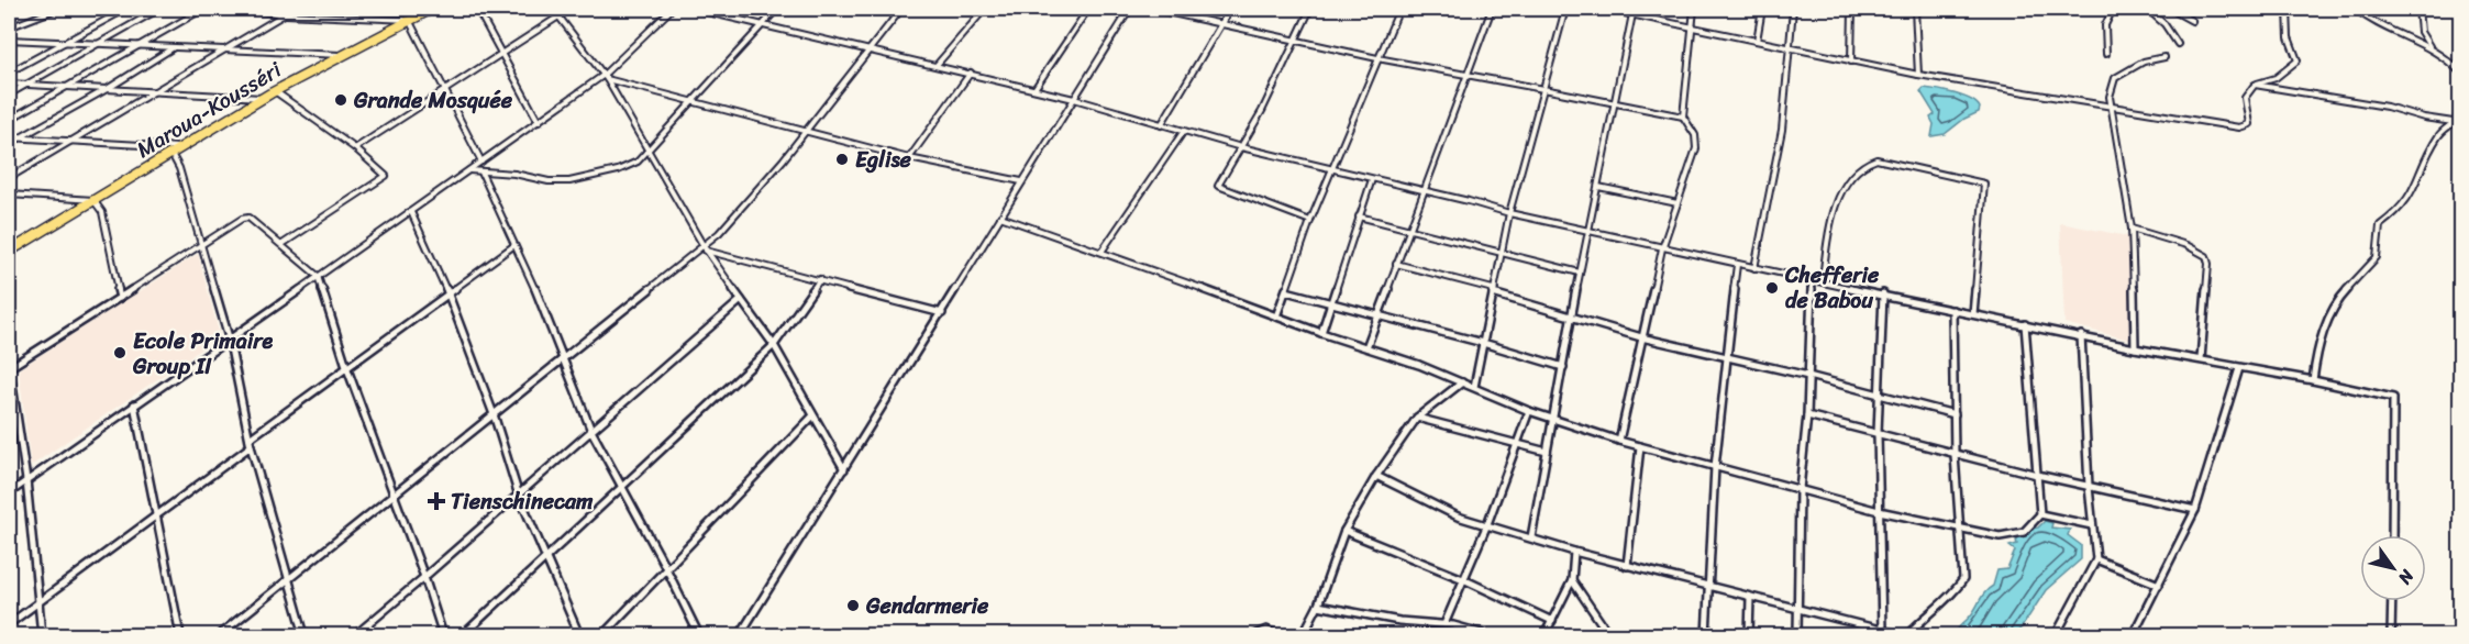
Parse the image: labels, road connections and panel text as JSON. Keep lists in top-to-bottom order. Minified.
{"streets":{"highway":["Maroua-Kousséri"]},"places":{"other":["Grande Mosquée","Eglise","Chefferie de Babou","Ecole Primaire Group II","Gendarmerie"],"health":["Tienschinecam"]},"north":"bottom right"}
